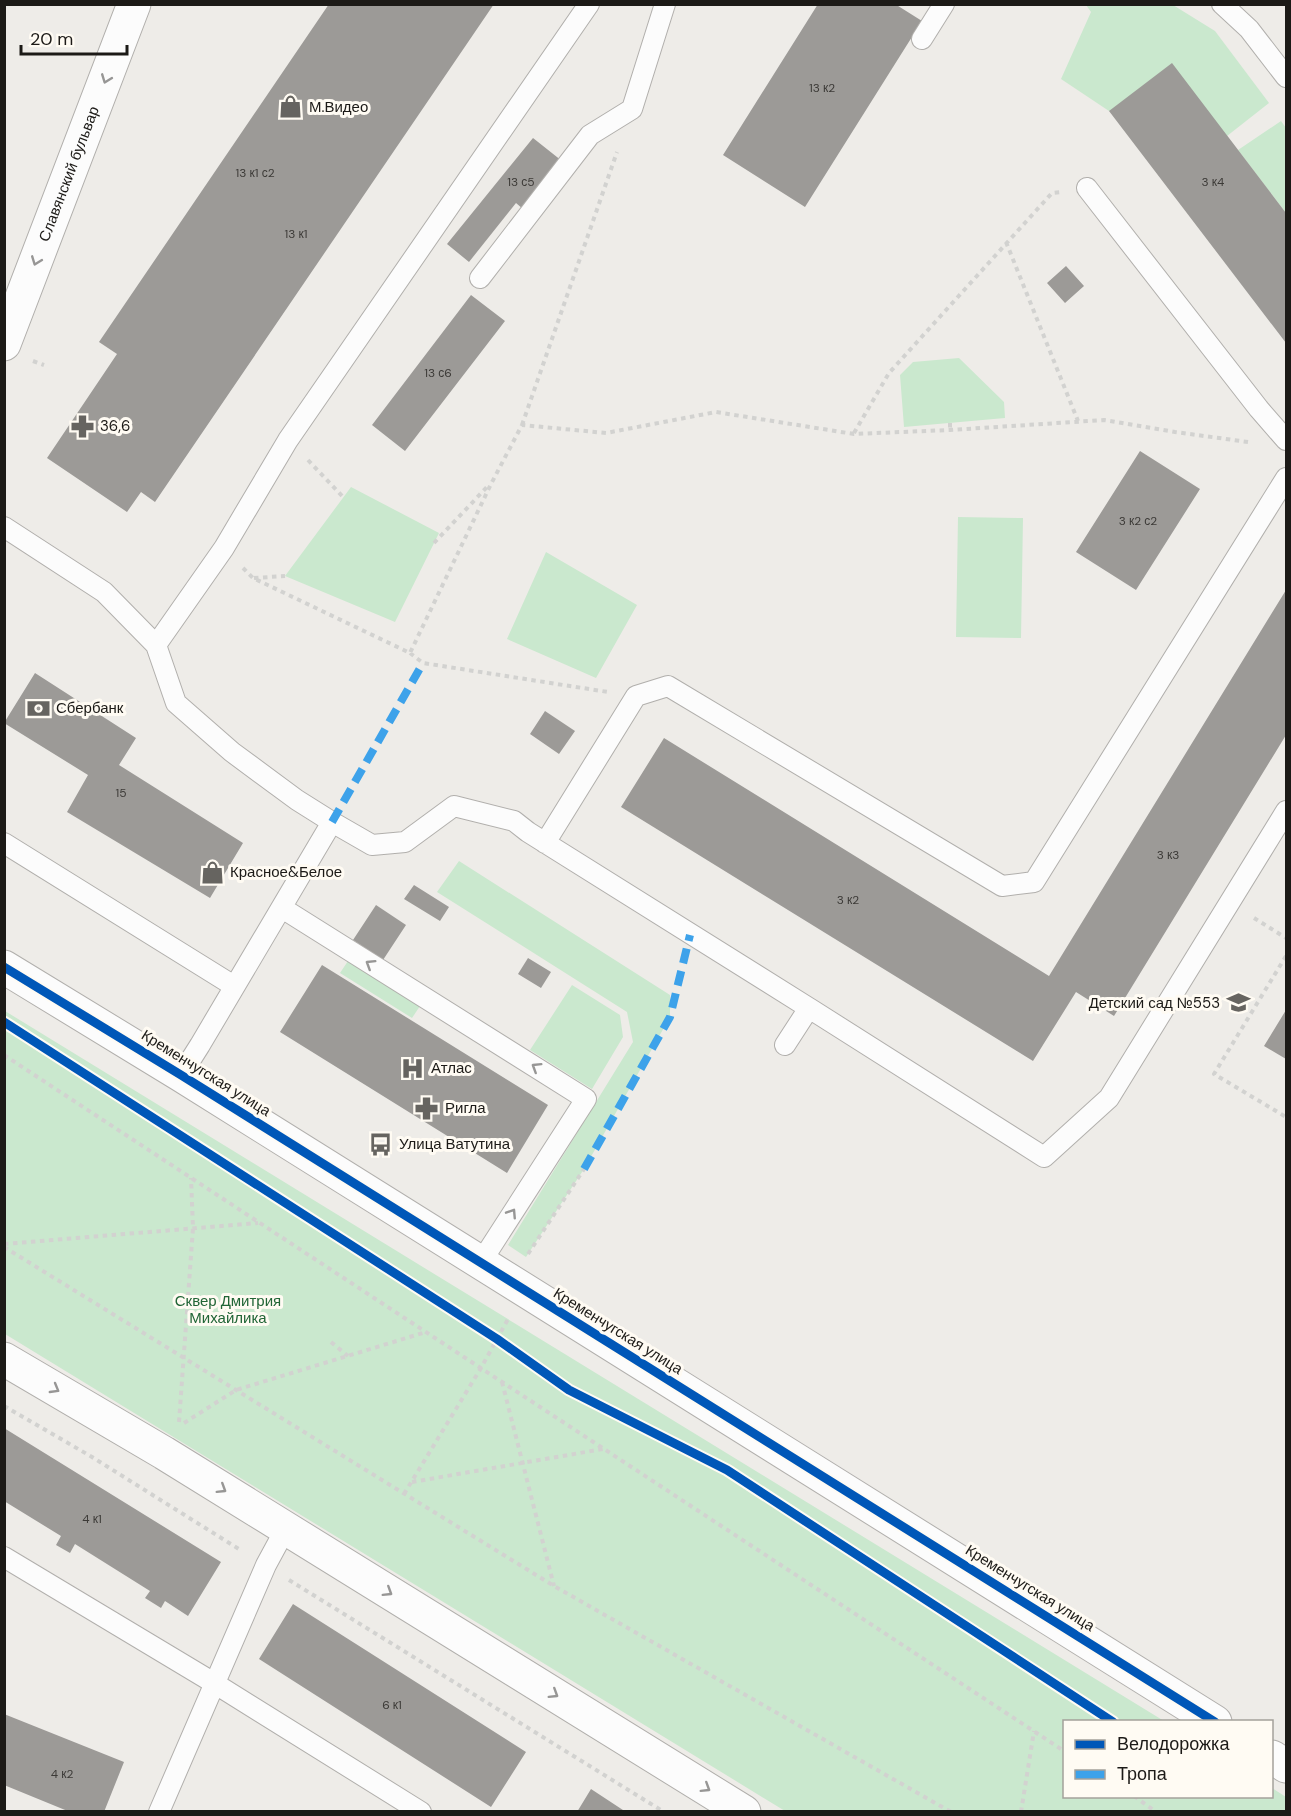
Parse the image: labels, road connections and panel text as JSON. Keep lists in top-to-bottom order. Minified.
{"streets":{"street":["Славянский бульвар","Кременчугская улица"]},"one_way":["Славянский бульвар"],"parks":["Сквер Дмитрия Михайлика"],"places":{"shop":["М.Видео","Красное&Белое"],"pharmacy":["36,6","Ригла"],"bank":["Сбербанк"],"school or university":["Детский сад №553"],"hospital":["Атлас"],"bus stop":["Улица Ватутина"]},"house_numbers":["13 к2","13 к1 с2","13 с5","3 к4","13 к1","13 с6","3 к2 с2","15","3 к3","3 к2","4 к1","6 к1","4 к2"],"legend":["Велодорожка","Тропа"],"scale_bar":"20 m"}
